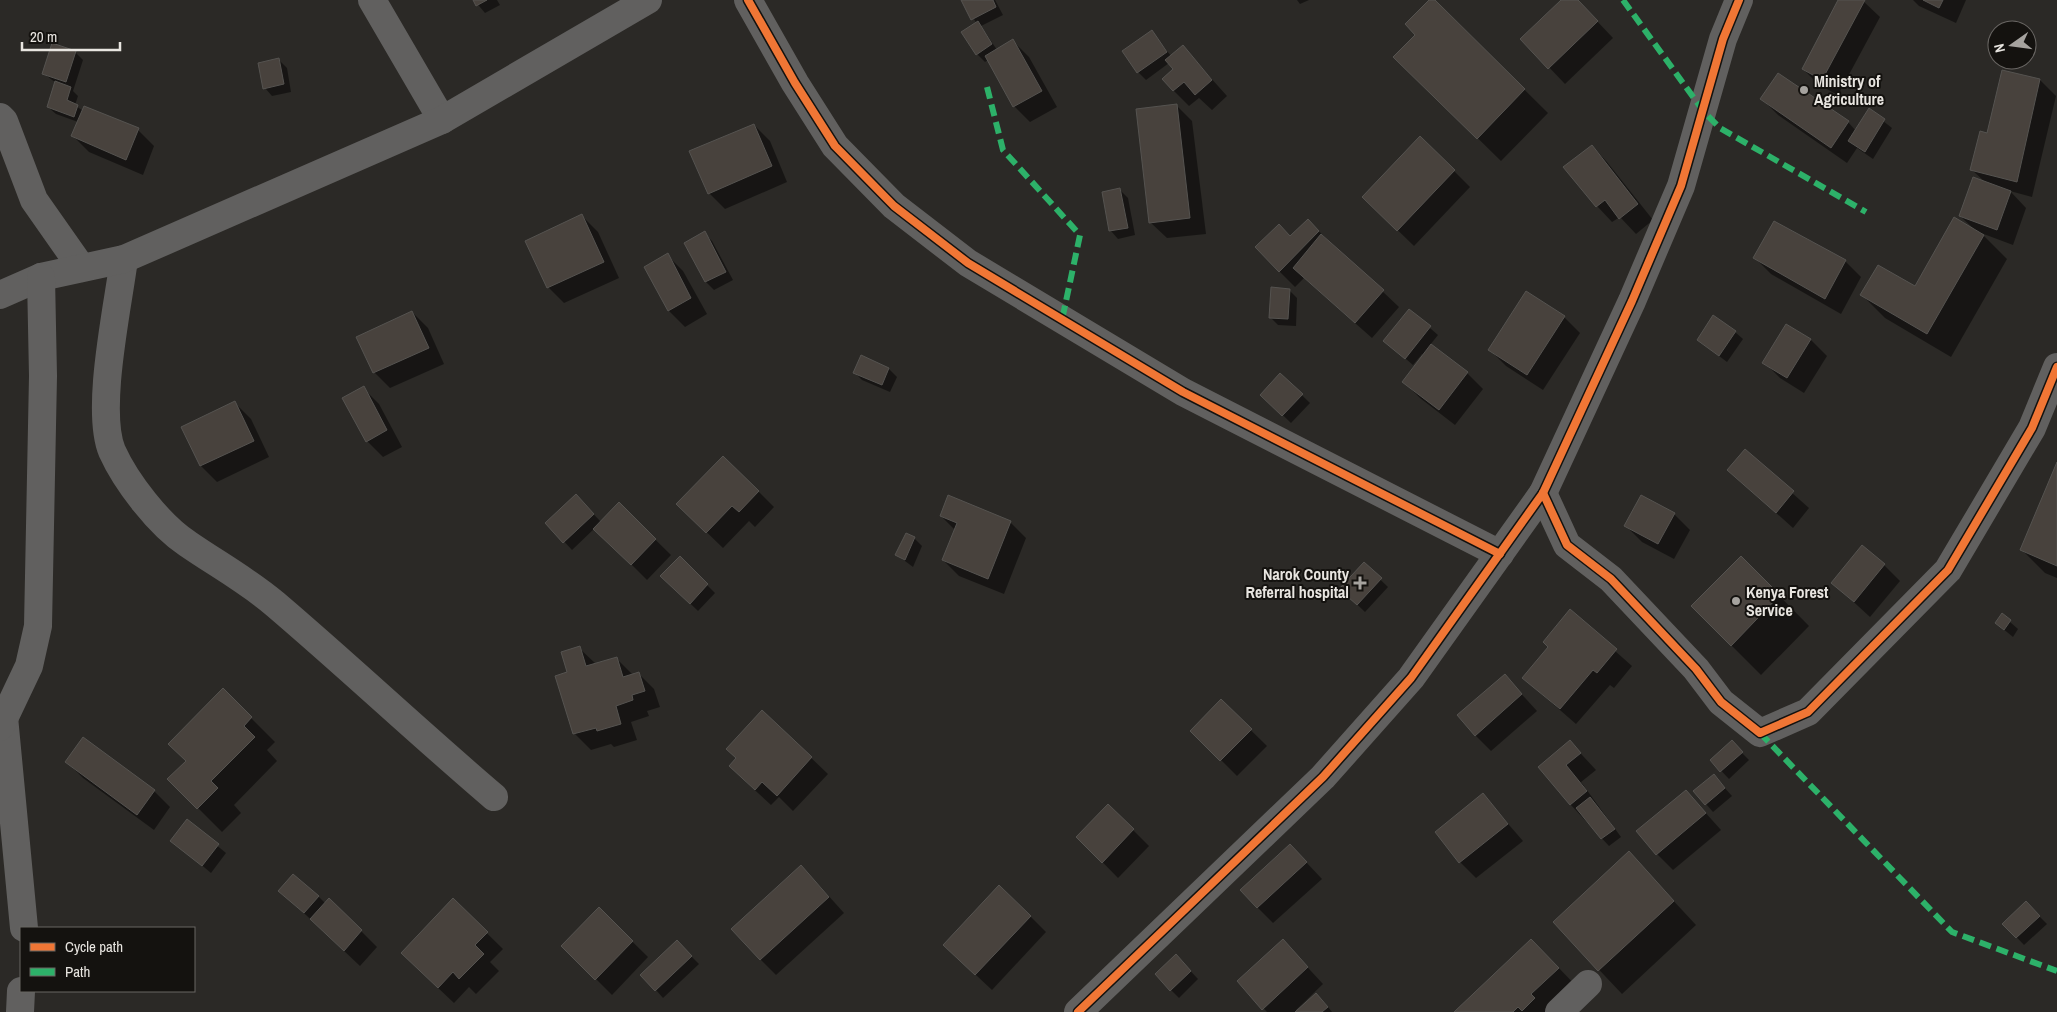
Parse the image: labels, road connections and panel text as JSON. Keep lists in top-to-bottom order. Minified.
{"places":{"other":["Ministry of Agriculture","Kenya Forest Service"],"health":["Narok County Referral hospital"]},"legend":["Cycle path","Path"],"scale_bar":"20 m","north":"left"}
